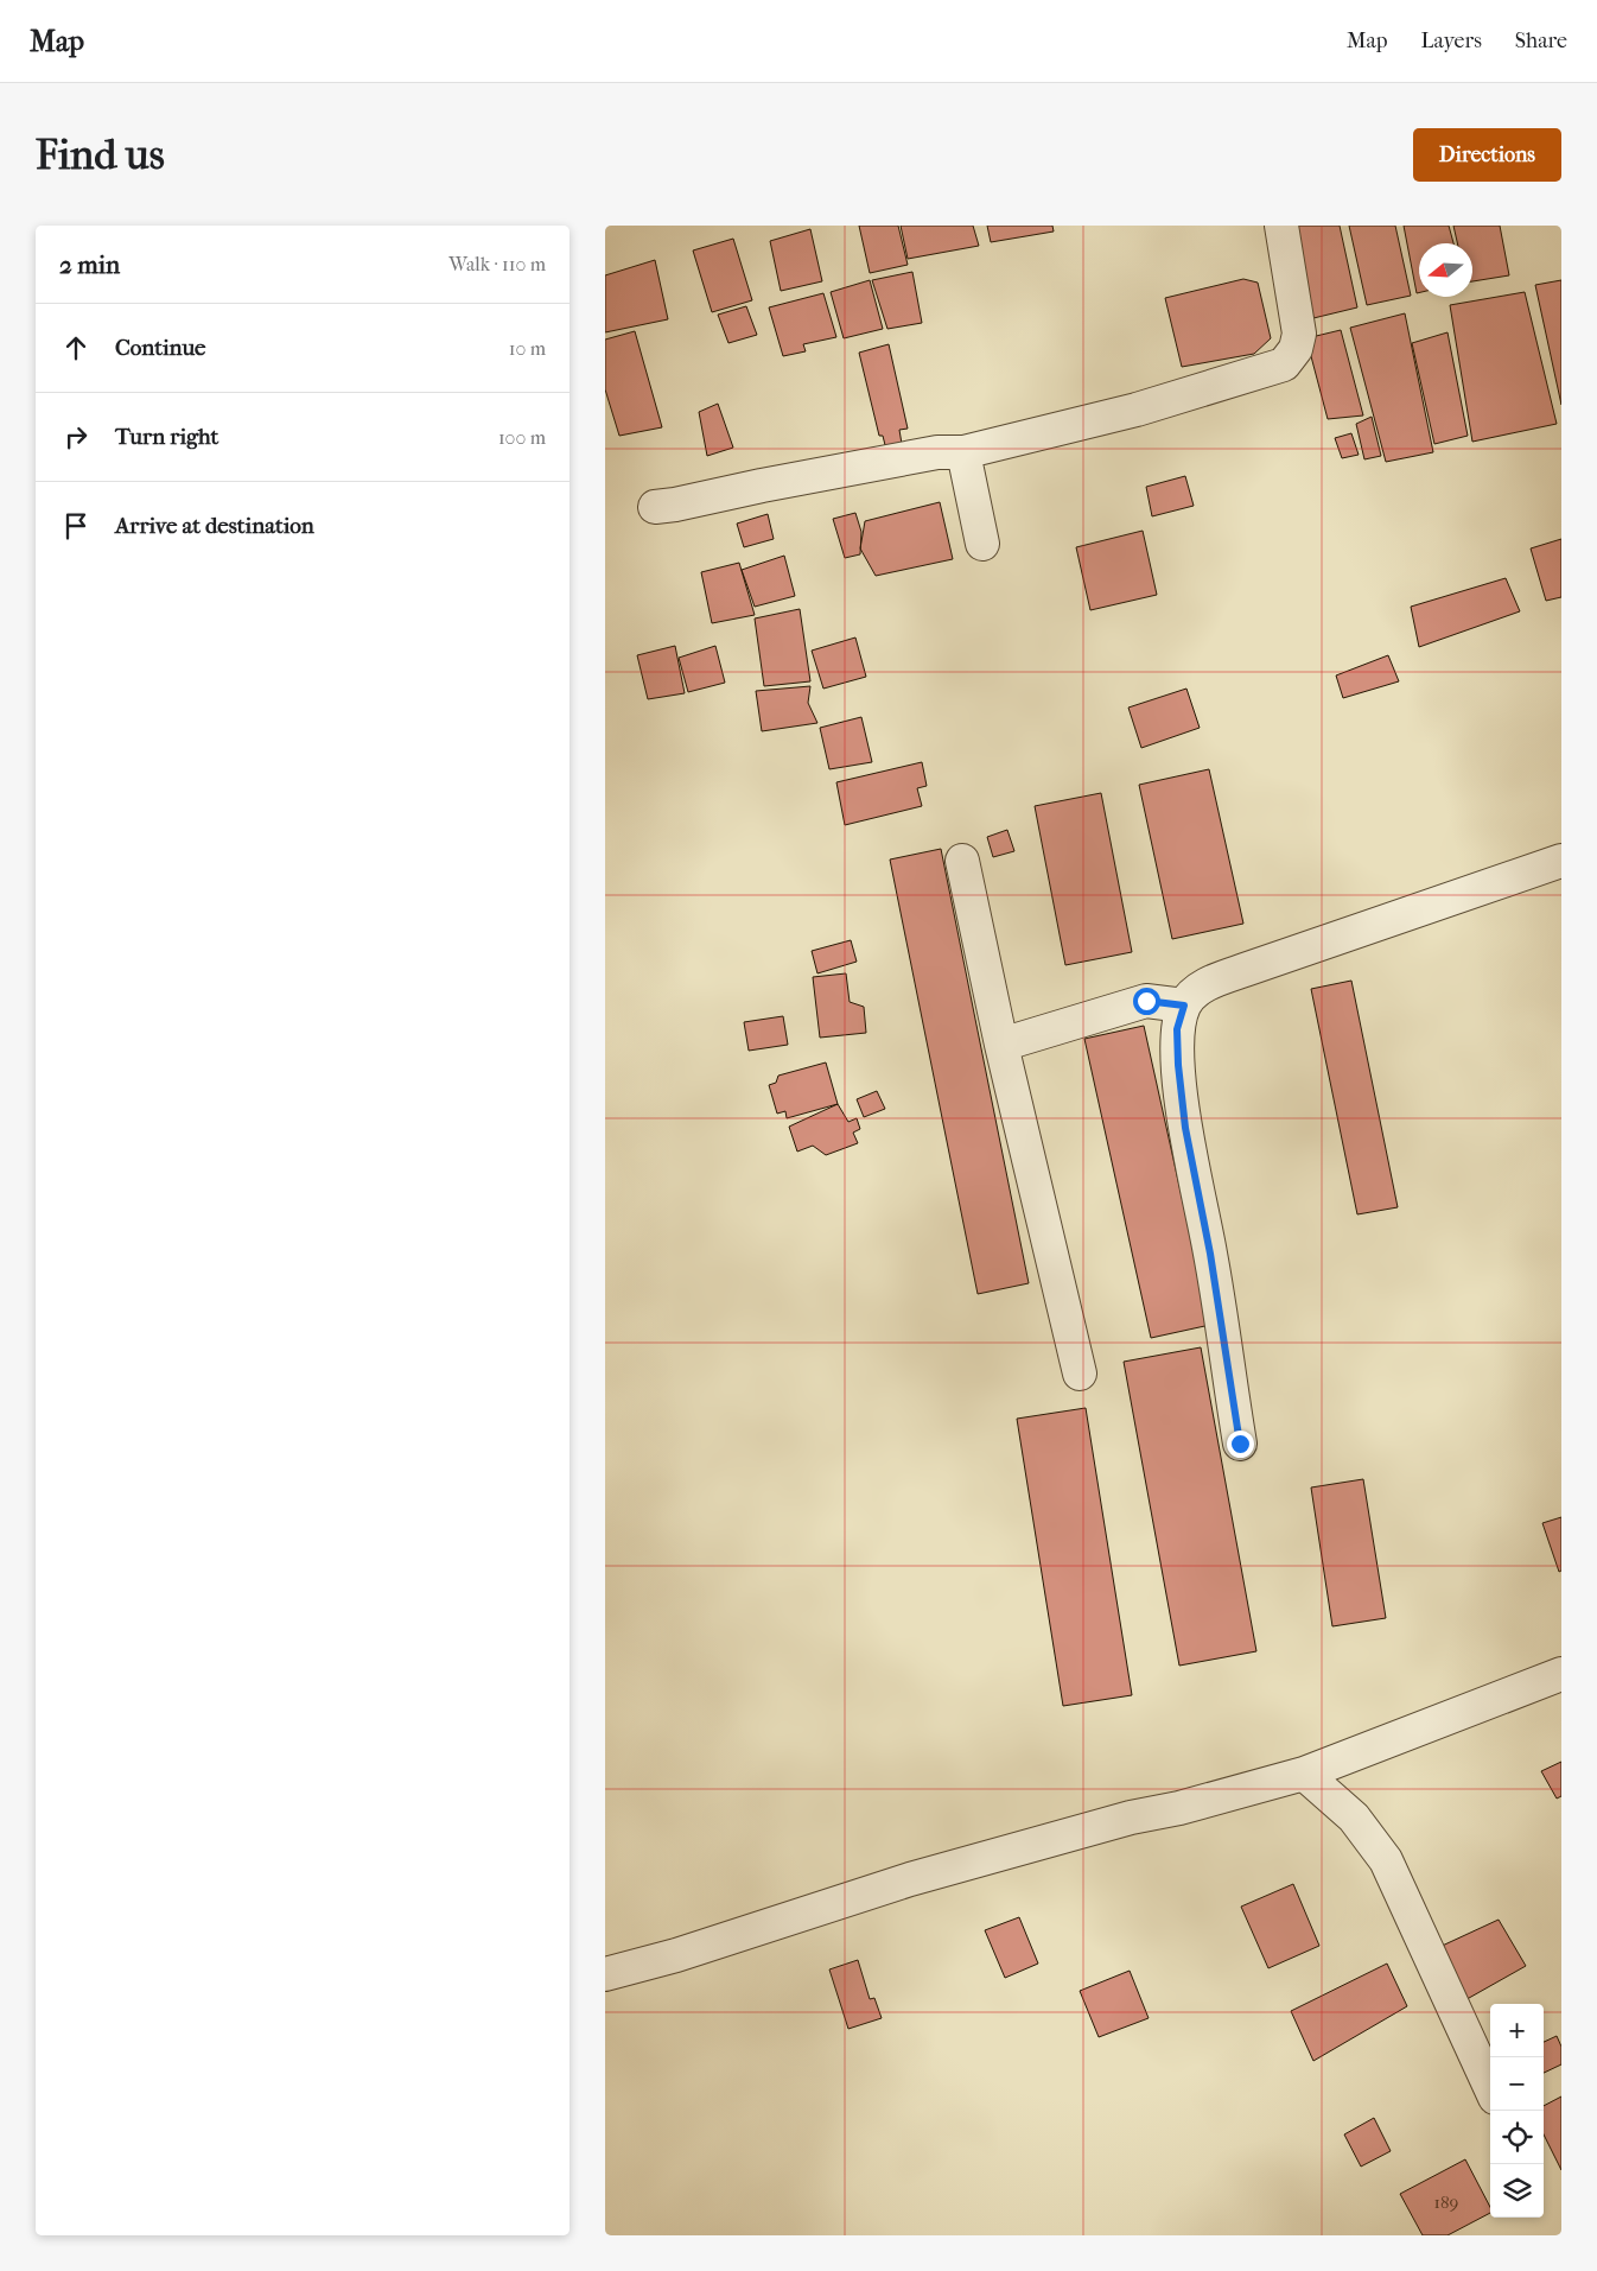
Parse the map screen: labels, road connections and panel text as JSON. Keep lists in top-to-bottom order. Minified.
{"house_numbers":["189"],"north":"left","page":{"header":"Map","nav":["Map","Layers","Share"],"buttons":"Directions","title":"Find us","heading":["2 min","Walk · 110 m"],"list":[["Continue","10 m"],["Turn right","100 m"],"Arrive at destination"],"map_buttons":["+","−"]}}
